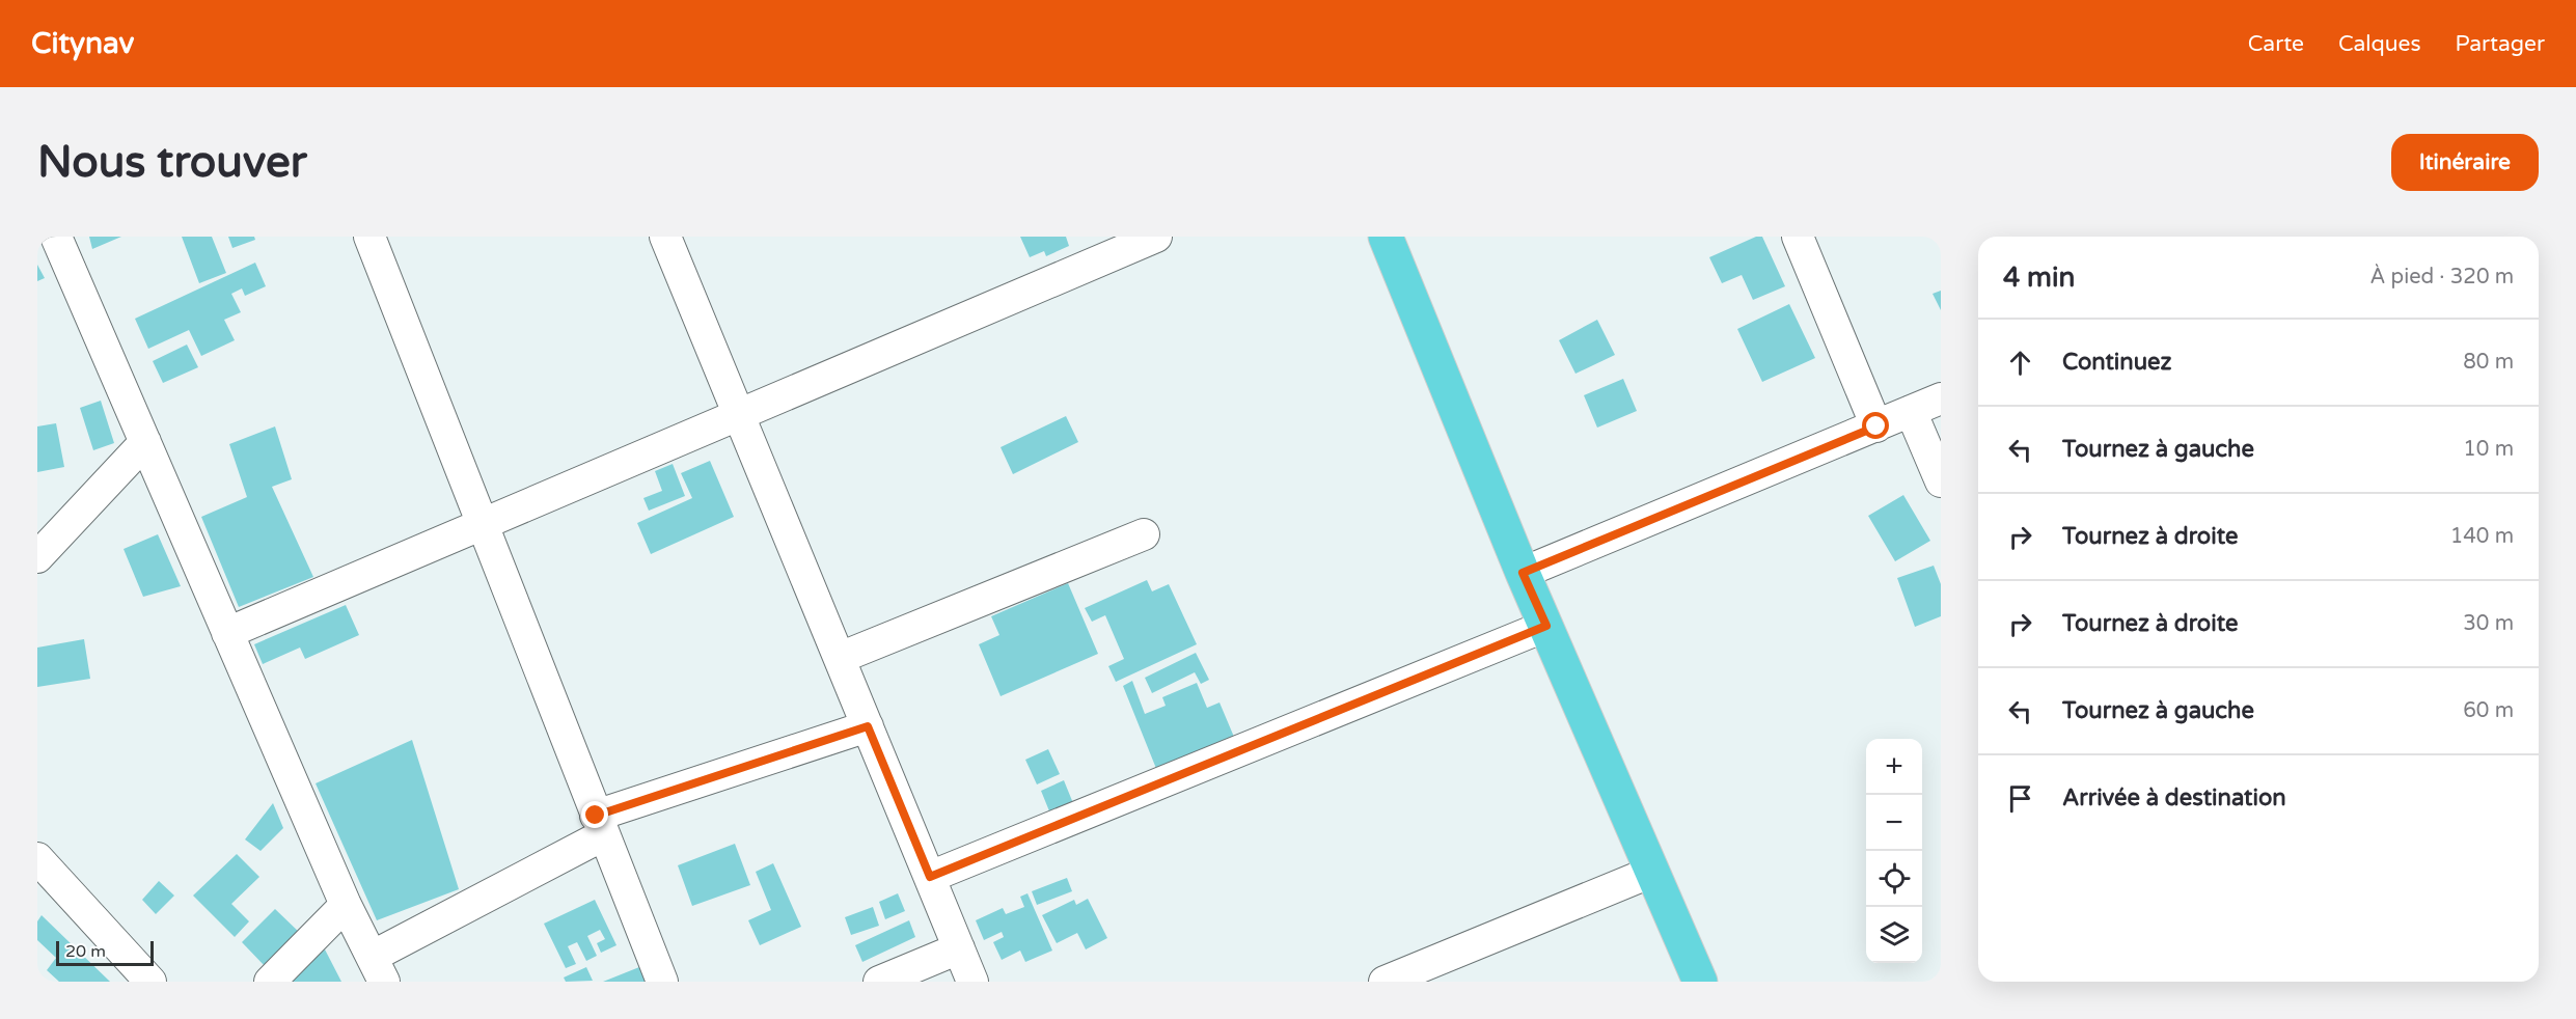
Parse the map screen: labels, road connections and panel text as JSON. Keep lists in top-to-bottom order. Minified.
{"scale_bar":"20 m","page":{"header":"Citynav","nav":["Carte","Calques","Partager"],"buttons":"Itinéraire","title":"Nous trouver","heading":["4 min","À pied · 320 m"],"list":[["Continuez","80 m"],["Tournez à gauche","10 m"],["Tournez à droite","140 m"],["Tournez à droite","30 m"],["Tournez à gauche","60 m"],"Arrivée à destination"],"map_buttons":["+","−"],"scale":"20 m"}}
